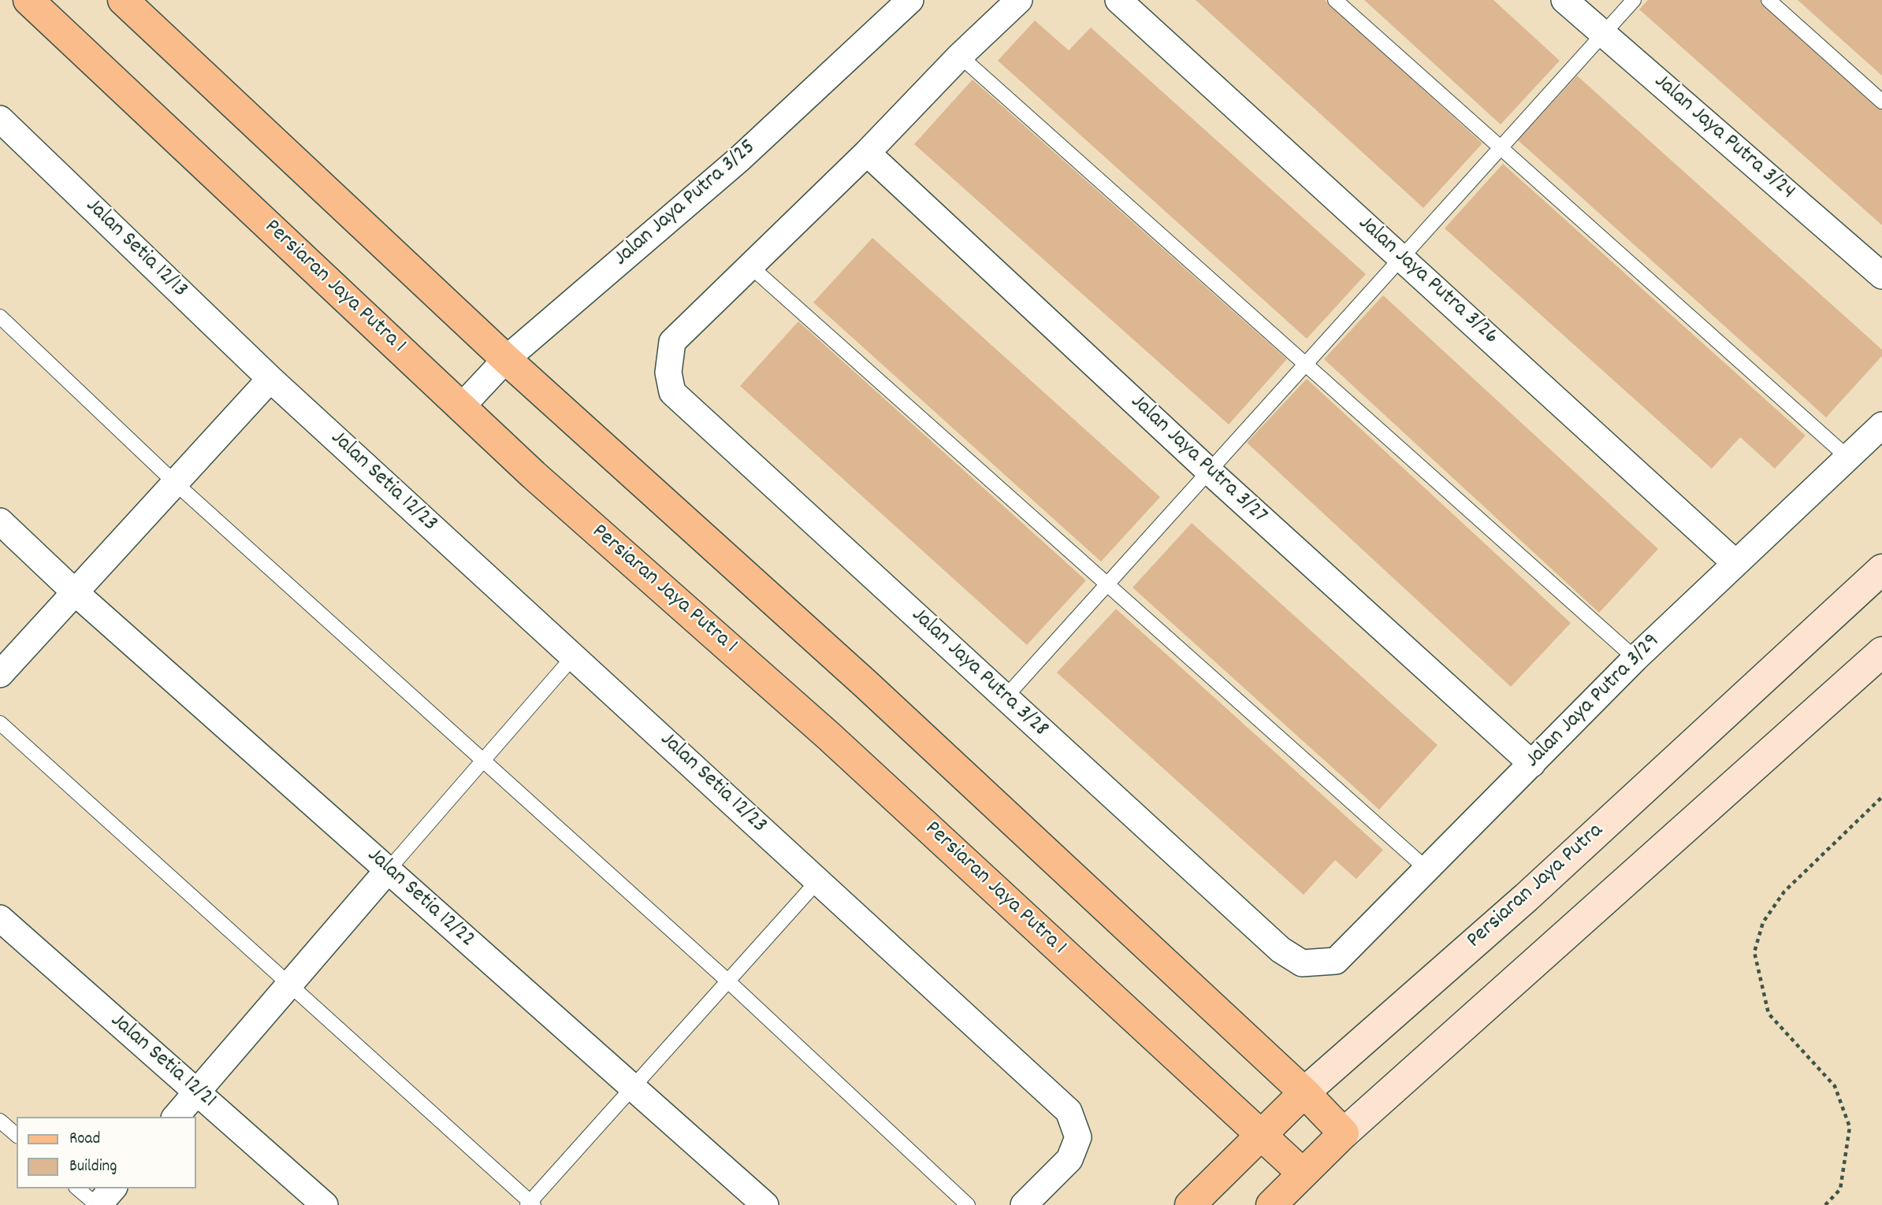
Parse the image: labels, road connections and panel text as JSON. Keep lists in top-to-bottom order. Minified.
{"streets":{"main road":["Persiaran Jaya Putra 1","Persiaran Jaya Putra"],"street":["Jalan Jaya Putra 3/24","Jalan Jaya Putra 3/25","Jalan Setia 12/13","Jalan Jaya Putra 3/26","Jalan Jaya Putra 3/27","Jalan Setia 12/23","Jalan Jaya Putra 3/28","Jalan Jaya Putra 3/29","Jalan Setia 12/22","Jalan Setia 12/21"]},"crossings":[["Jalan Jaya Putra 3/25","Persiaran Jaya Putra 1"],["Jalan Setia 12/13","Jalan Setia 12/23"],["Jalan Jaya Putra 3/26","Jalan Jaya Putra 3/29"],["Persiaran Jaya Putra 1","Persiaran Jaya Putra"],["Jalan Jaya Putra 3/27","Jalan Jaya Putra 3/29"],["Jalan Jaya Putra 3/28","Jalan Jaya Putra 3/29"]],"legend":["Road","Building"]}
